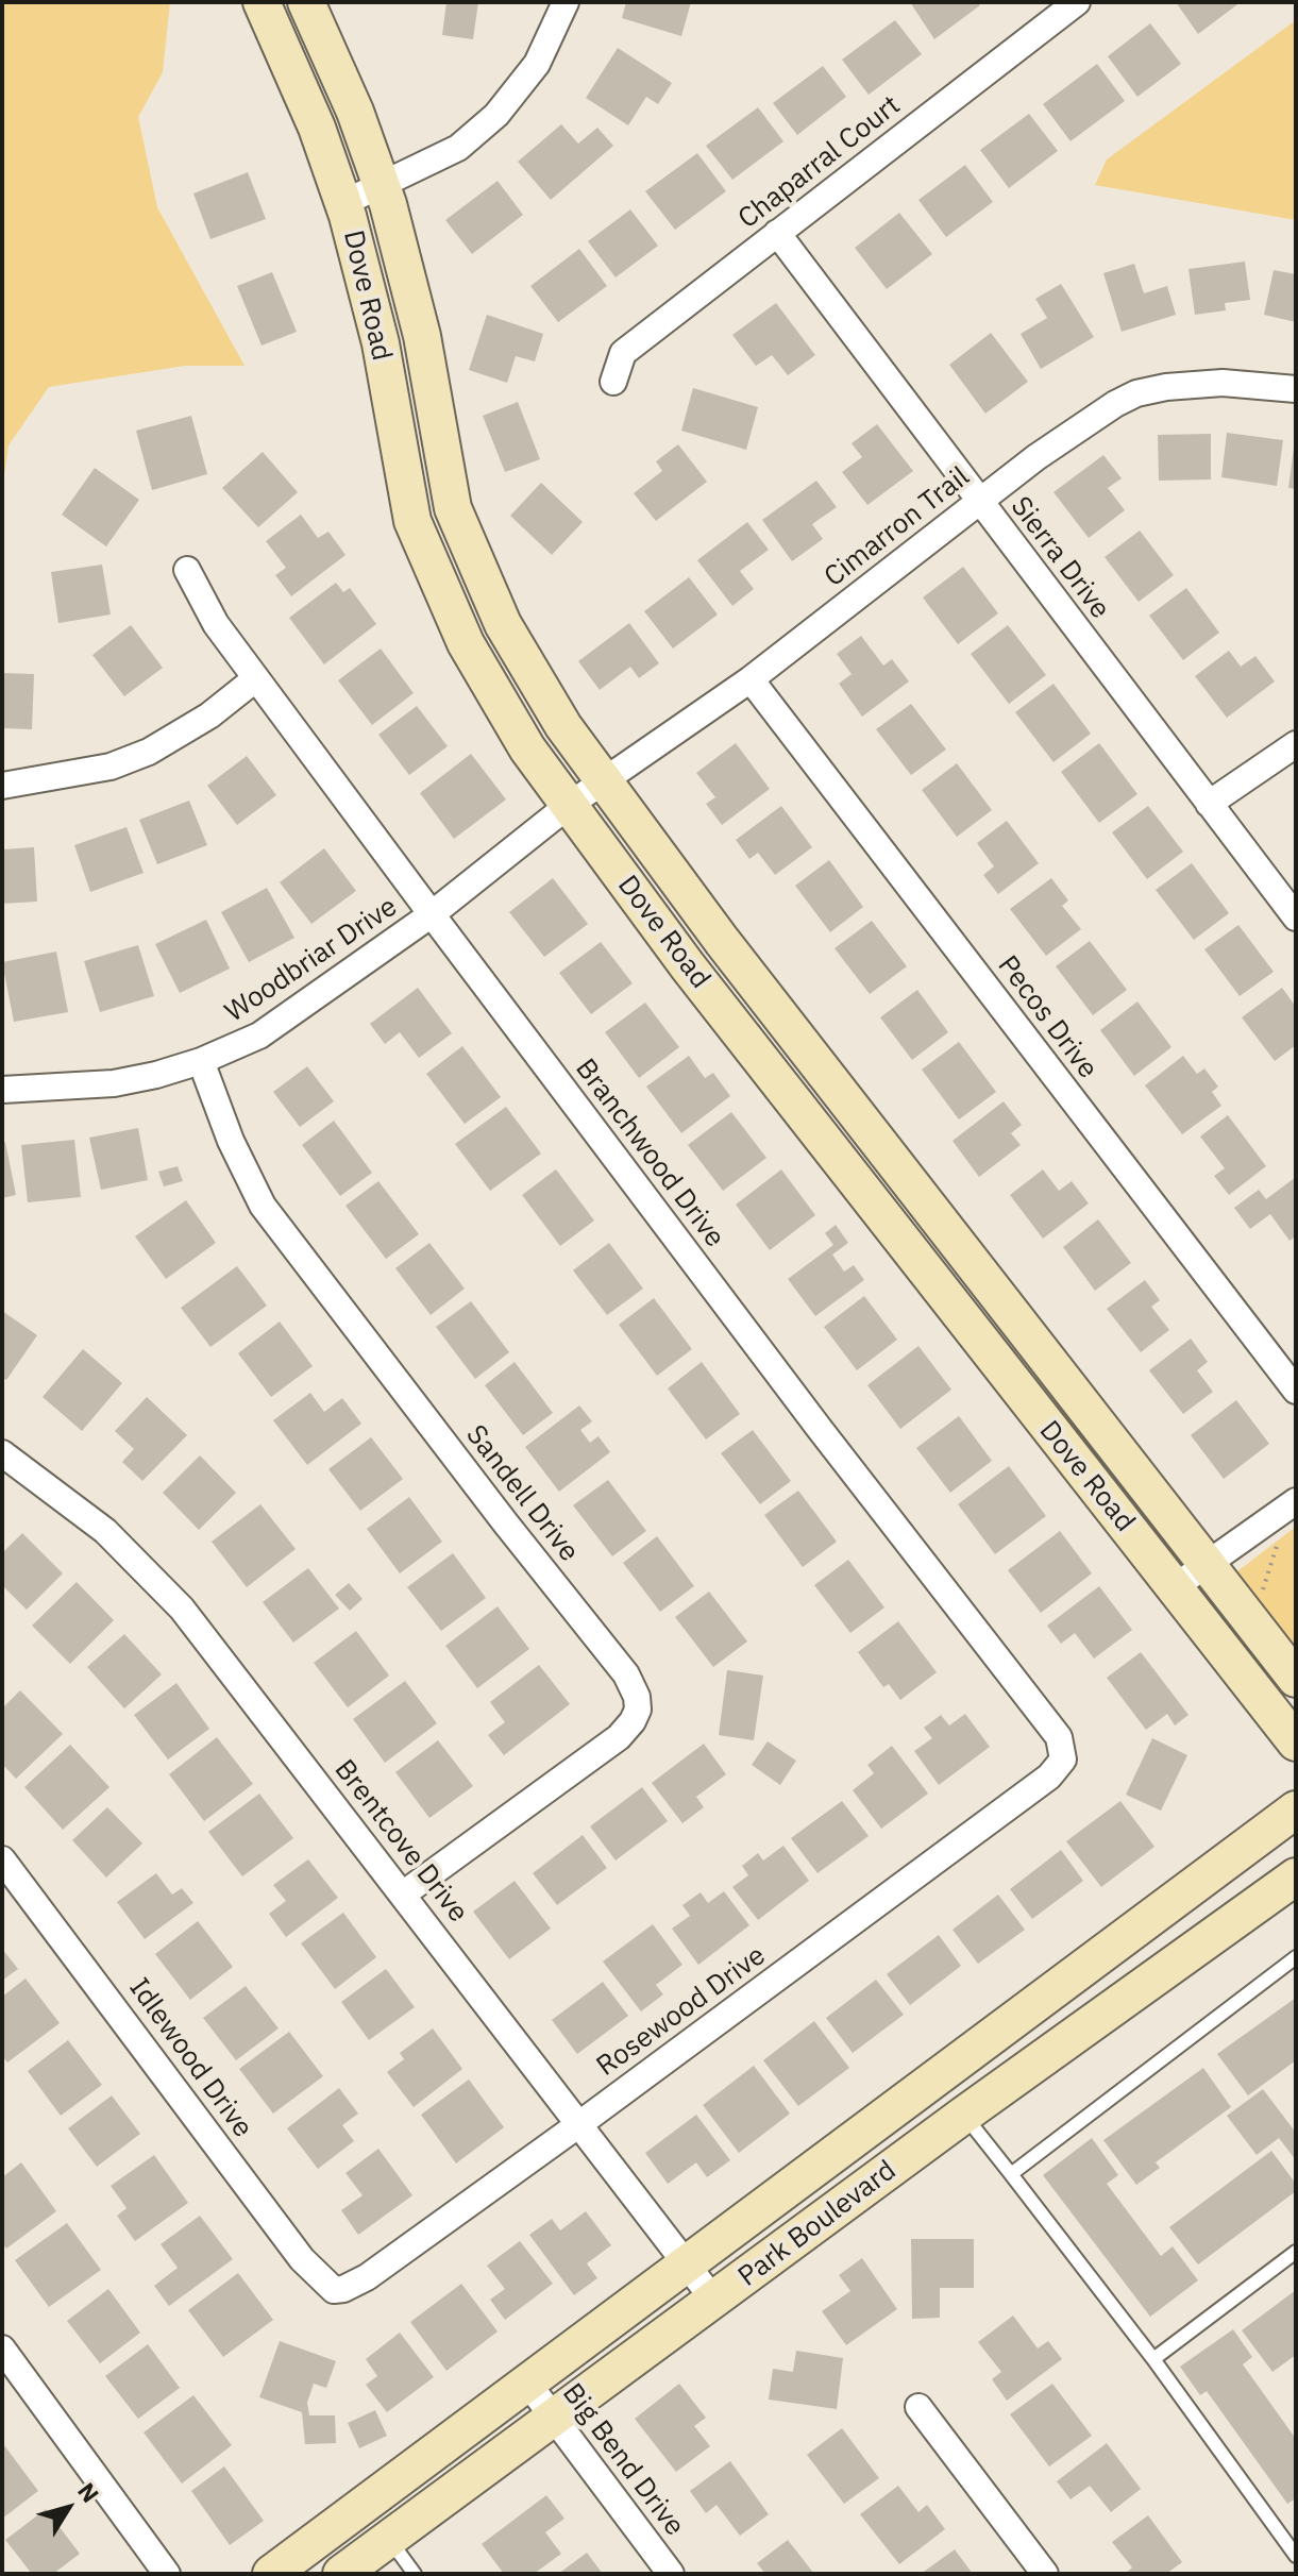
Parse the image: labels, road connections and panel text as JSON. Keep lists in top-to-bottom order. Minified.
{"streets":{"main road":["Dove Road","Park Boulevard"],"street":["Chaparral Court","Cimarron Trail","Sierra Drive","Woodbriar Drive","Pecos Drive","Branchwood Drive","Sandell Drive","Brentcove Drive","Rosewood Drive","Idlewood Drive","Big Bend Drive"]},"crossings":[["Chaparral Court","Sierra Drive"],["Dove Road","Cimarron Trail"],["Dove Road","Woodbriar Drive"],["Cimarron Trail","Sierra Drive"],["Cimarron Trail","Woodbriar Drive"],["Cimarron Trail","Pecos Drive"],["Woodbriar Drive","Branchwood Drive"],["Woodbriar Drive","Sandell Drive"],["Branchwood Drive","Rosewood Drive"],["Sandell Drive","Brentcove Drive"],["Brentcove Drive","Rosewood Drive"],["Brentcove Drive","Park Boulevard"],["Rosewood Drive","Idlewood Drive"],["Park Boulevard","Big Bend Drive"]],"north":"top right"}
